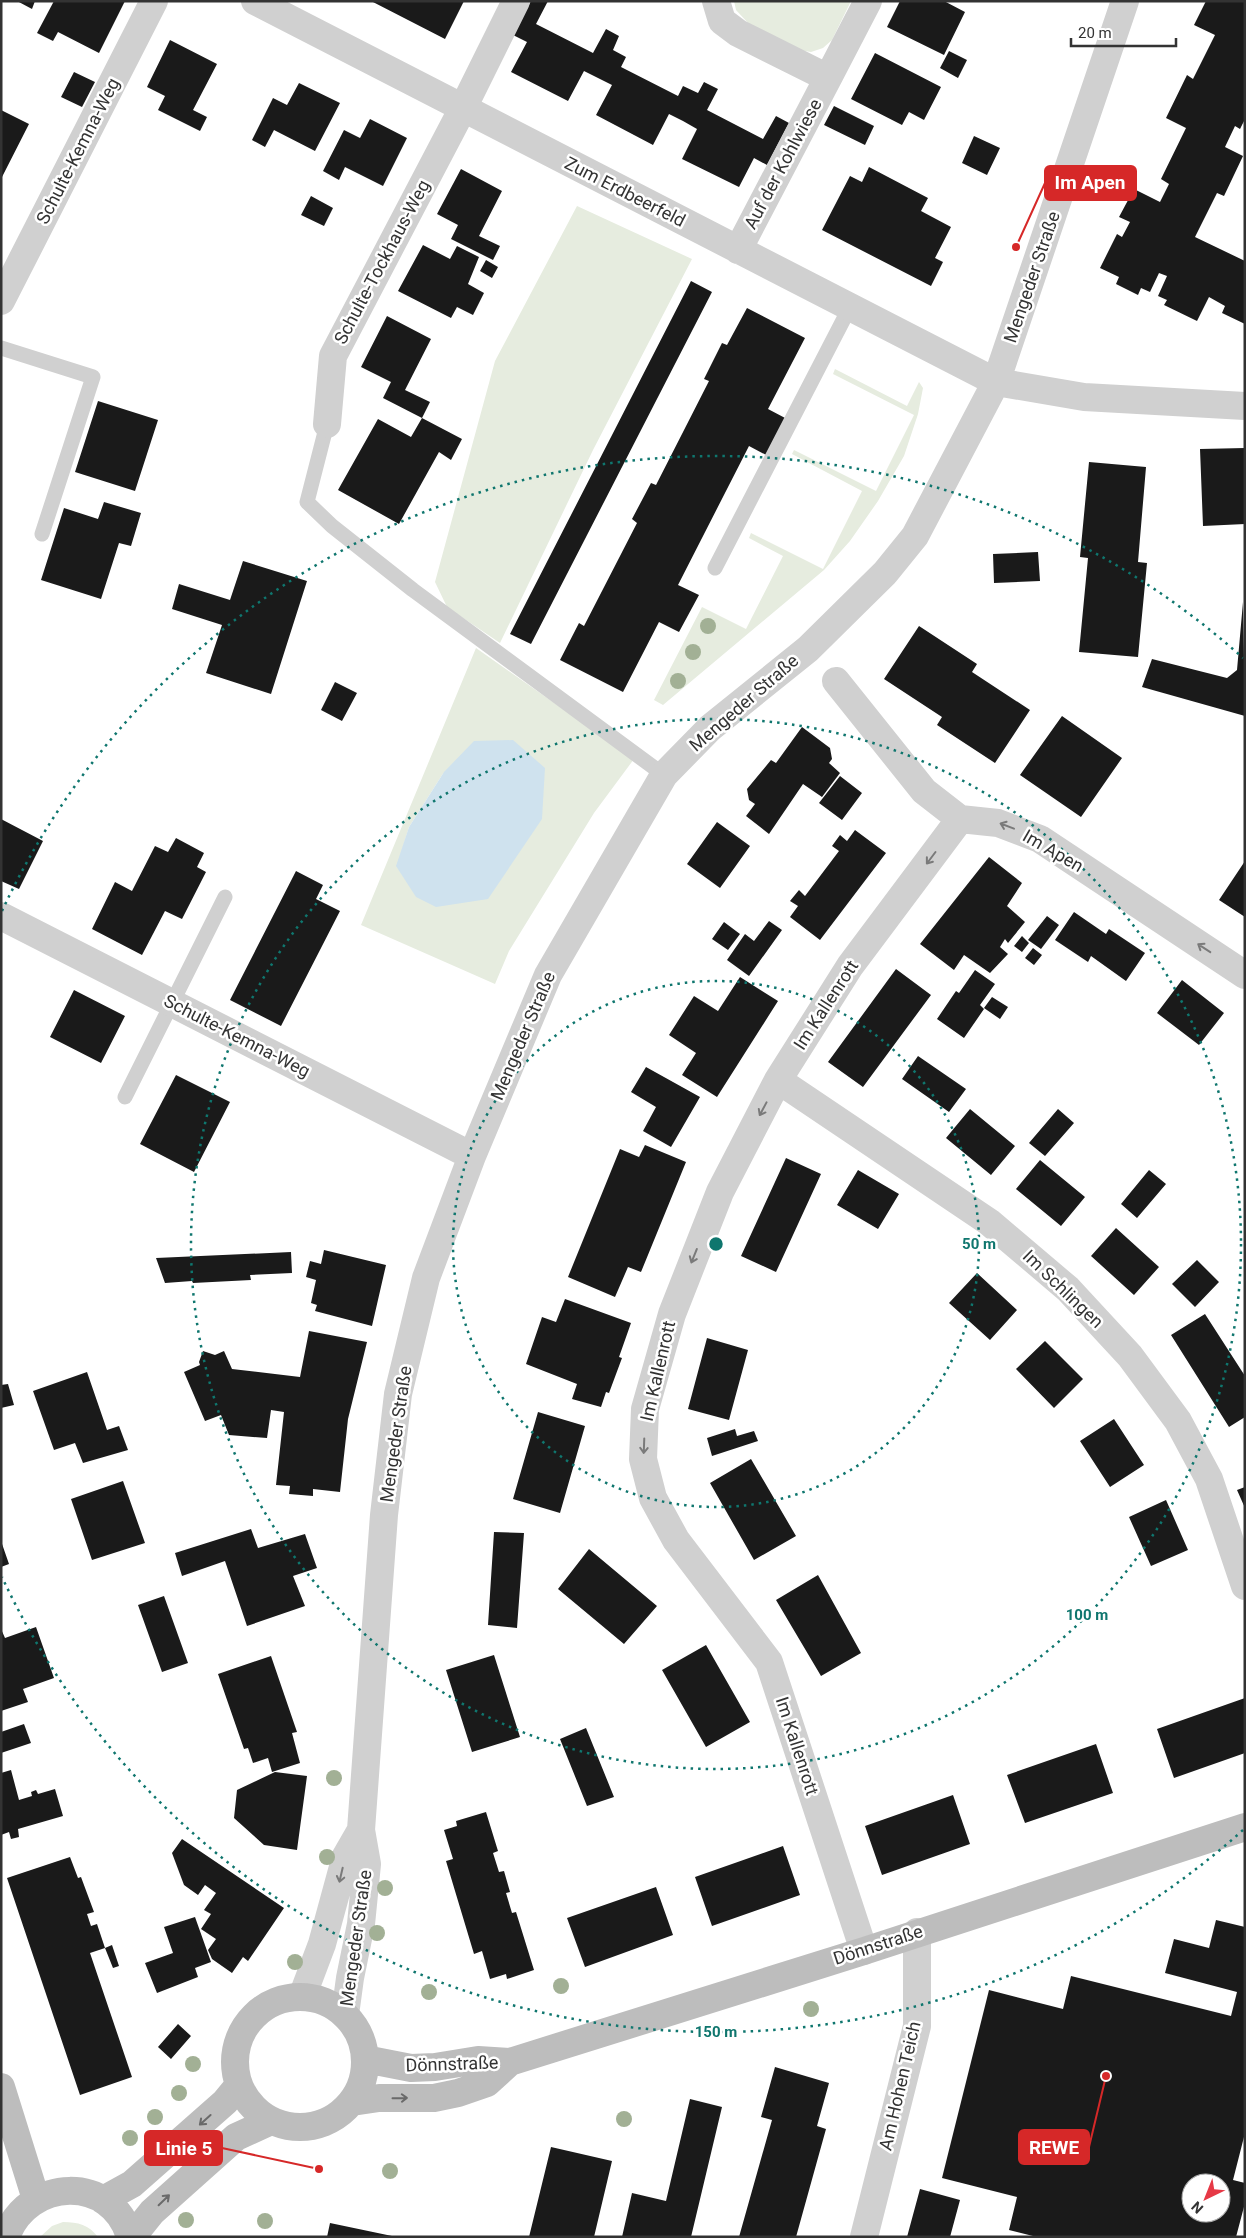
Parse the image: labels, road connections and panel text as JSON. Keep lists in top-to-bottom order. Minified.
{"streets":{"street":["Schulte-Kemna-Weg","Auf der Kohlwiese","Zum Erdbeerfeld","Schulte-Tockhaus-Weg","Mengeder Straße","Im Apen","Im Kallenrott","Im Schlingen","Dönnstraße","Am Hohen Teich"]},"crossings":[["Schulte-Kemna-Weg","Mengeder Straße"],["Auf der Kohlwiese","Zum Erdbeerfeld"],["Zum Erdbeerfeld","Schulte-Tockhaus-Weg"],["Zum Erdbeerfeld","Mengeder Straße"],["Mengeder Straße","Dönnstraße"],["Im Apen","Im Kallenrott"],["Im Kallenrott","Im Schlingen"],["Im Kallenrott","Dönnstraße"],["Dönnstraße","Am Hohen Teich"]],"one_way":["Im Apen","Im Kallenrott"],"places":["Im Apen","REWE","Linie 5"],"scale_bar":"20 m","north":"bottom left","rings":["50 m","100 m","150 m"]}
